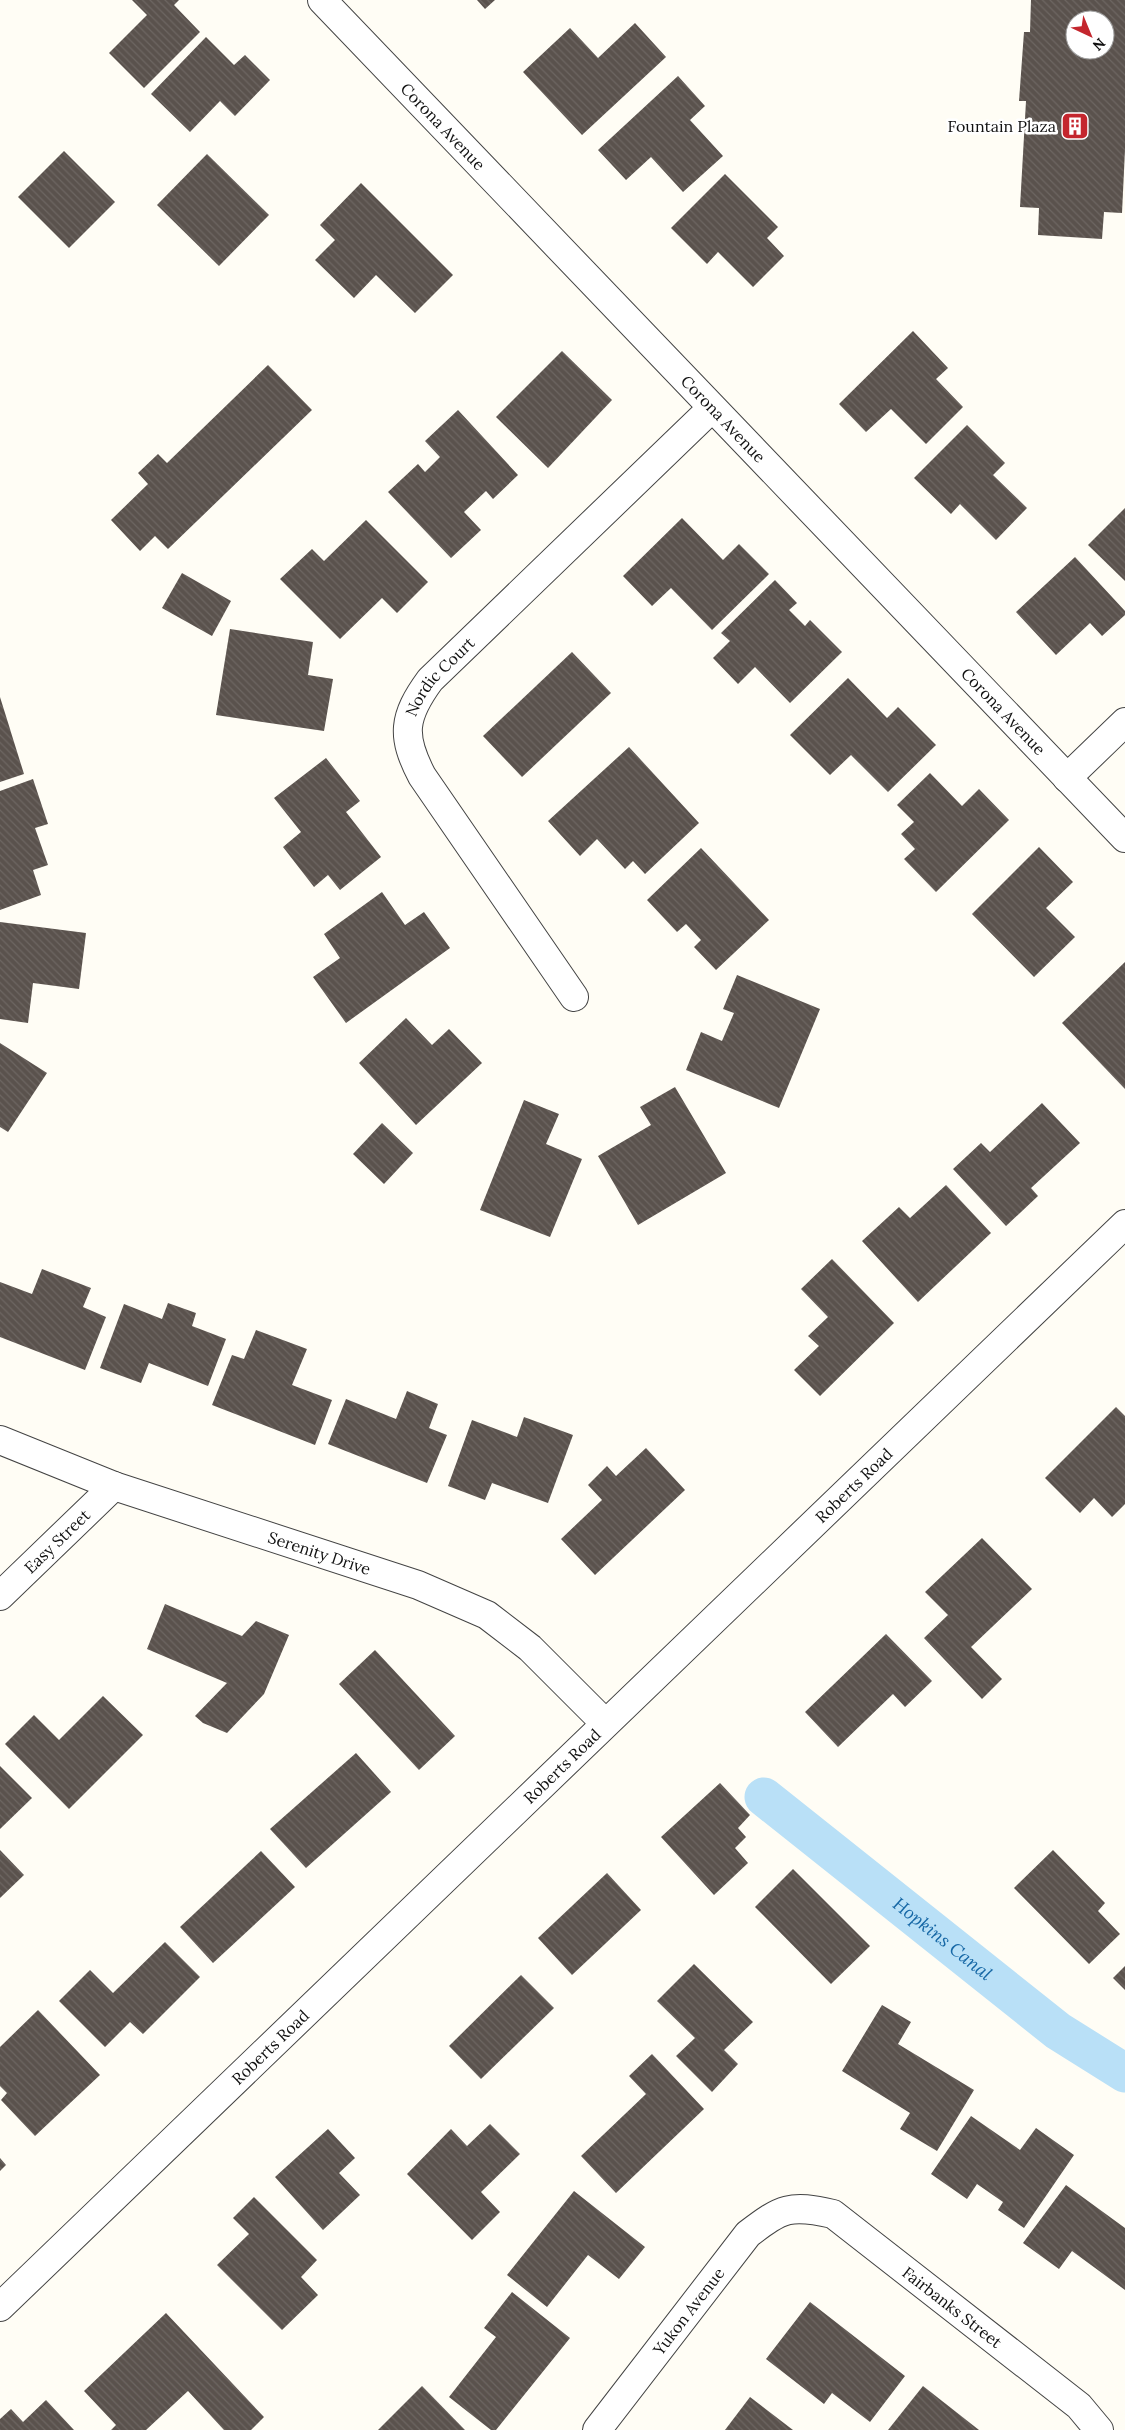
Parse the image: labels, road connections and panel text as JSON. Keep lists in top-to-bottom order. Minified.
{"streets":{"street":["Corona Avenue","Nordic Court","Roberts Road","Easy Street","Serenity Drive","Fairbanks Street","Yukon Avenue"]},"crossings":[["Corona Avenue","Nordic Court"],["Roberts Road","Serenity Drive"],["Easy Street","Serenity Drive"],["Fairbanks Street","Yukon Avenue"]],"water":["Hopkins Canal"],"places":{"building":["Fountain Plaza"]},"north":"bottom right"}
